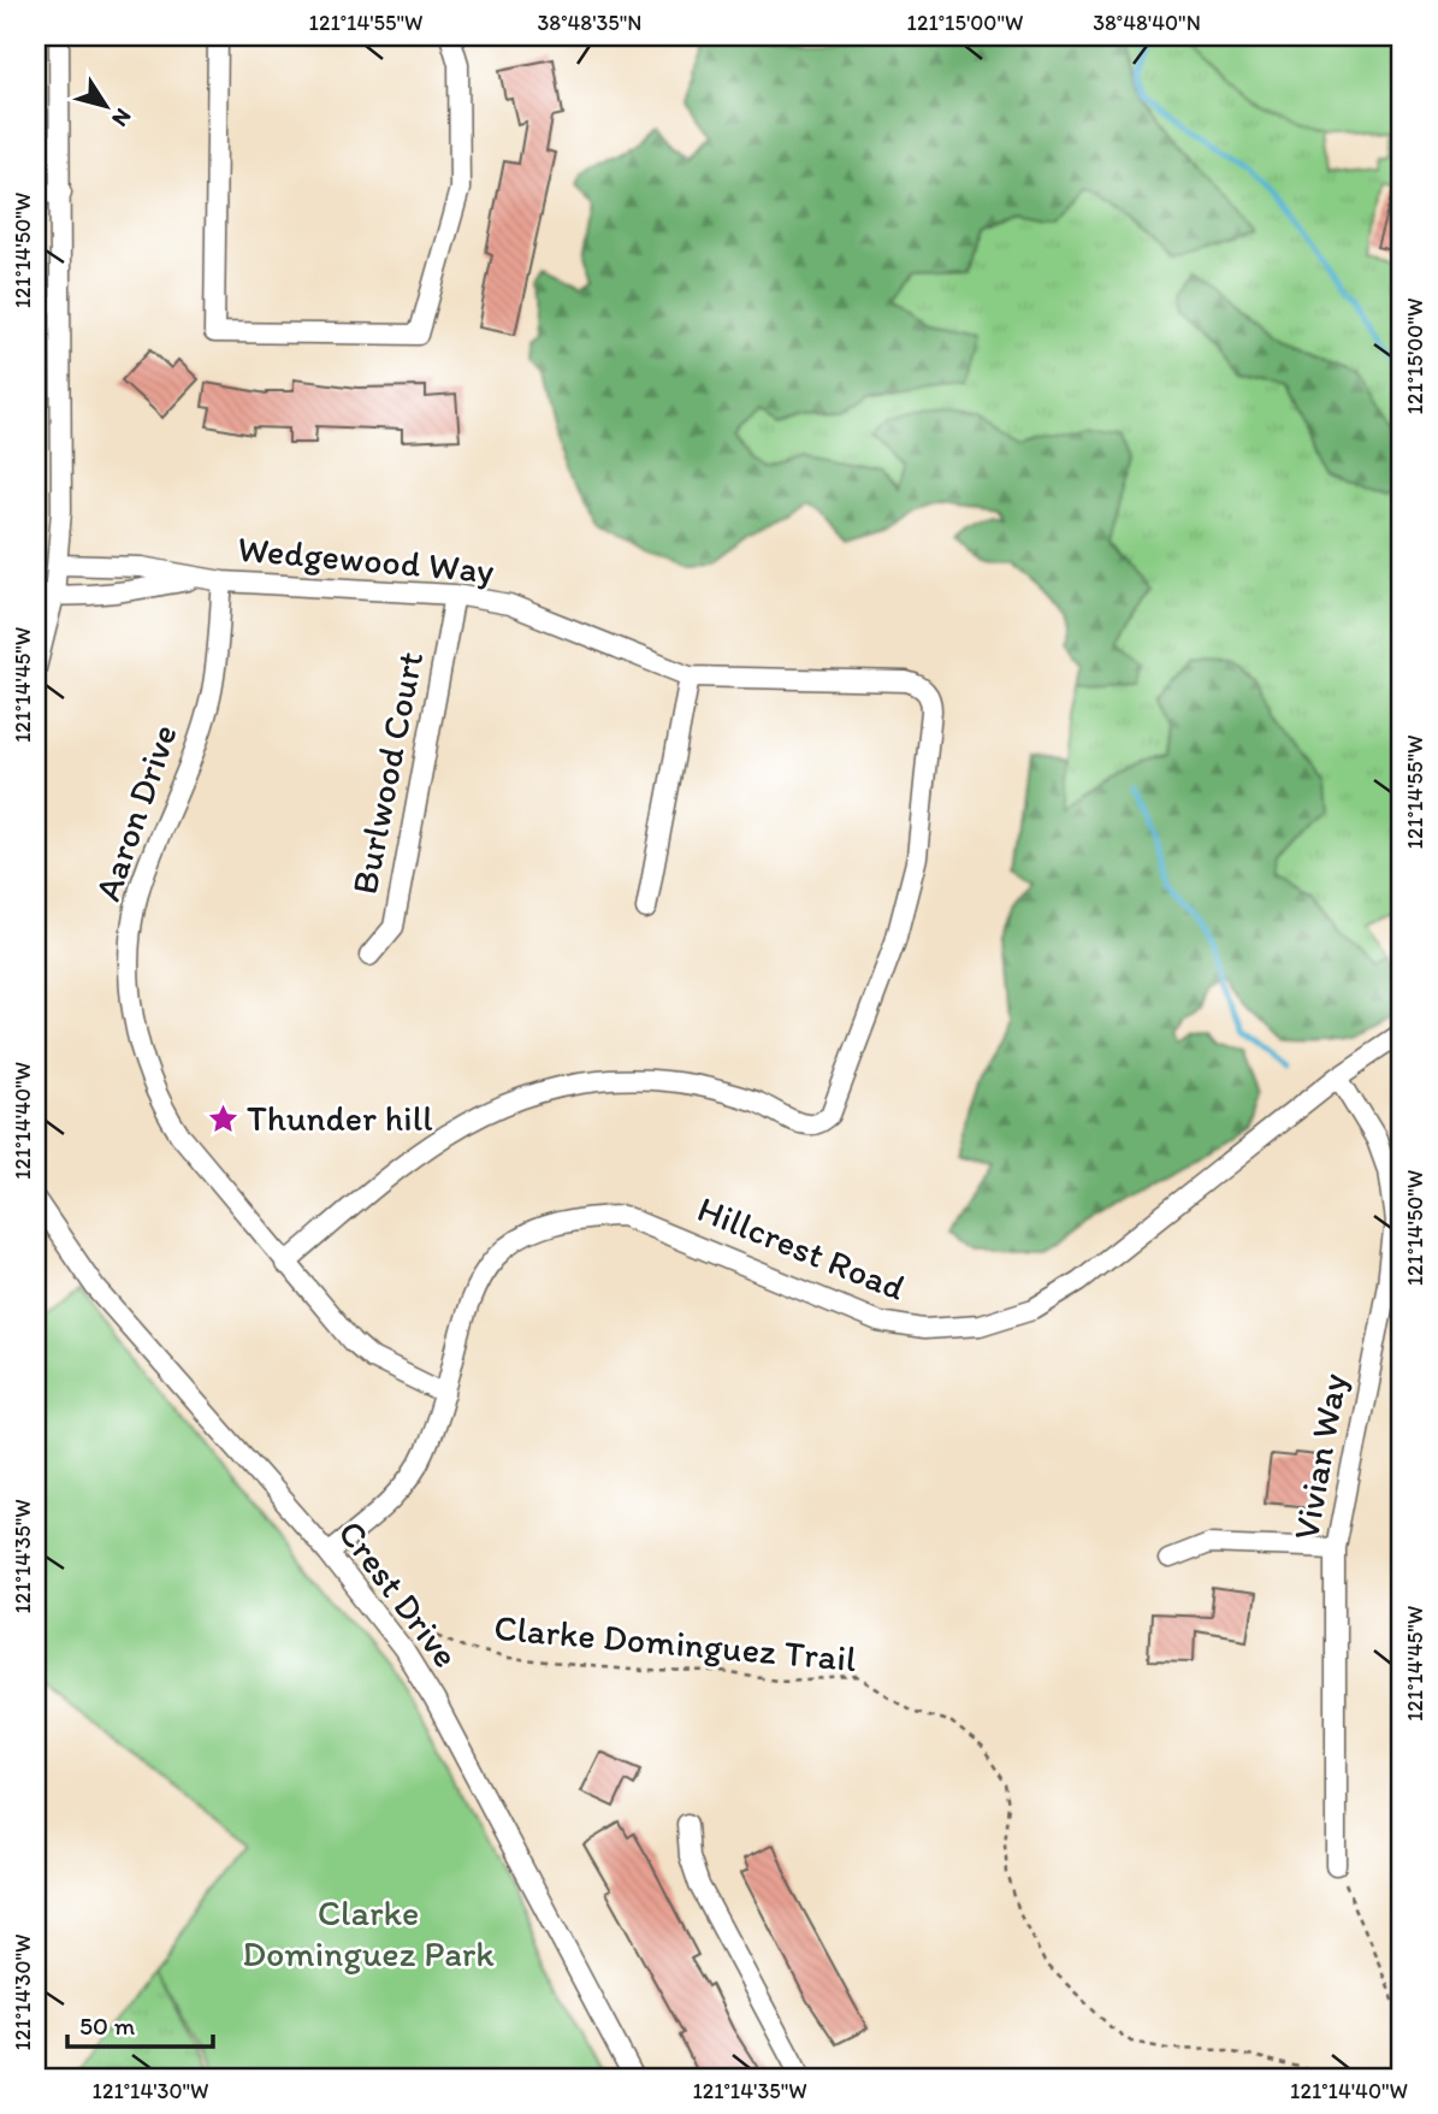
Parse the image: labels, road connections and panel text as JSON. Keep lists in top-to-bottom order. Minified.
{"streets":{"street":["Wedgewood Way","Burlwood Court","Aaron Drive","Hillcrest Road","Vivian Way","Crest Drive"],"path":["Clarke Dominguez Trail"]},"crossings":[["Wedgewood Way","Burlwood Court"],["Wedgewood Way","Aaron Drive"],["Aaron Drive","Hillcrest Road"],["Hillcrest Road","Vivian Way"],["Hillcrest Road","Crest Drive"],["Crest Drive","Clarke Dominguez Trail"]],"parks":["Clarke Dominguez Park"],"places":{"place":["Thunder hill"]},"scale_bar":"50 m","north":"bottom right","coordinates":["121°14'55\"W","38°48'35\"N","121°15'00\"W","38°48'40\"N","121°14'50\"W","121°14'45\"W","121°14'40\"W","121°14'35\"W","121°14'30\"W"]}
